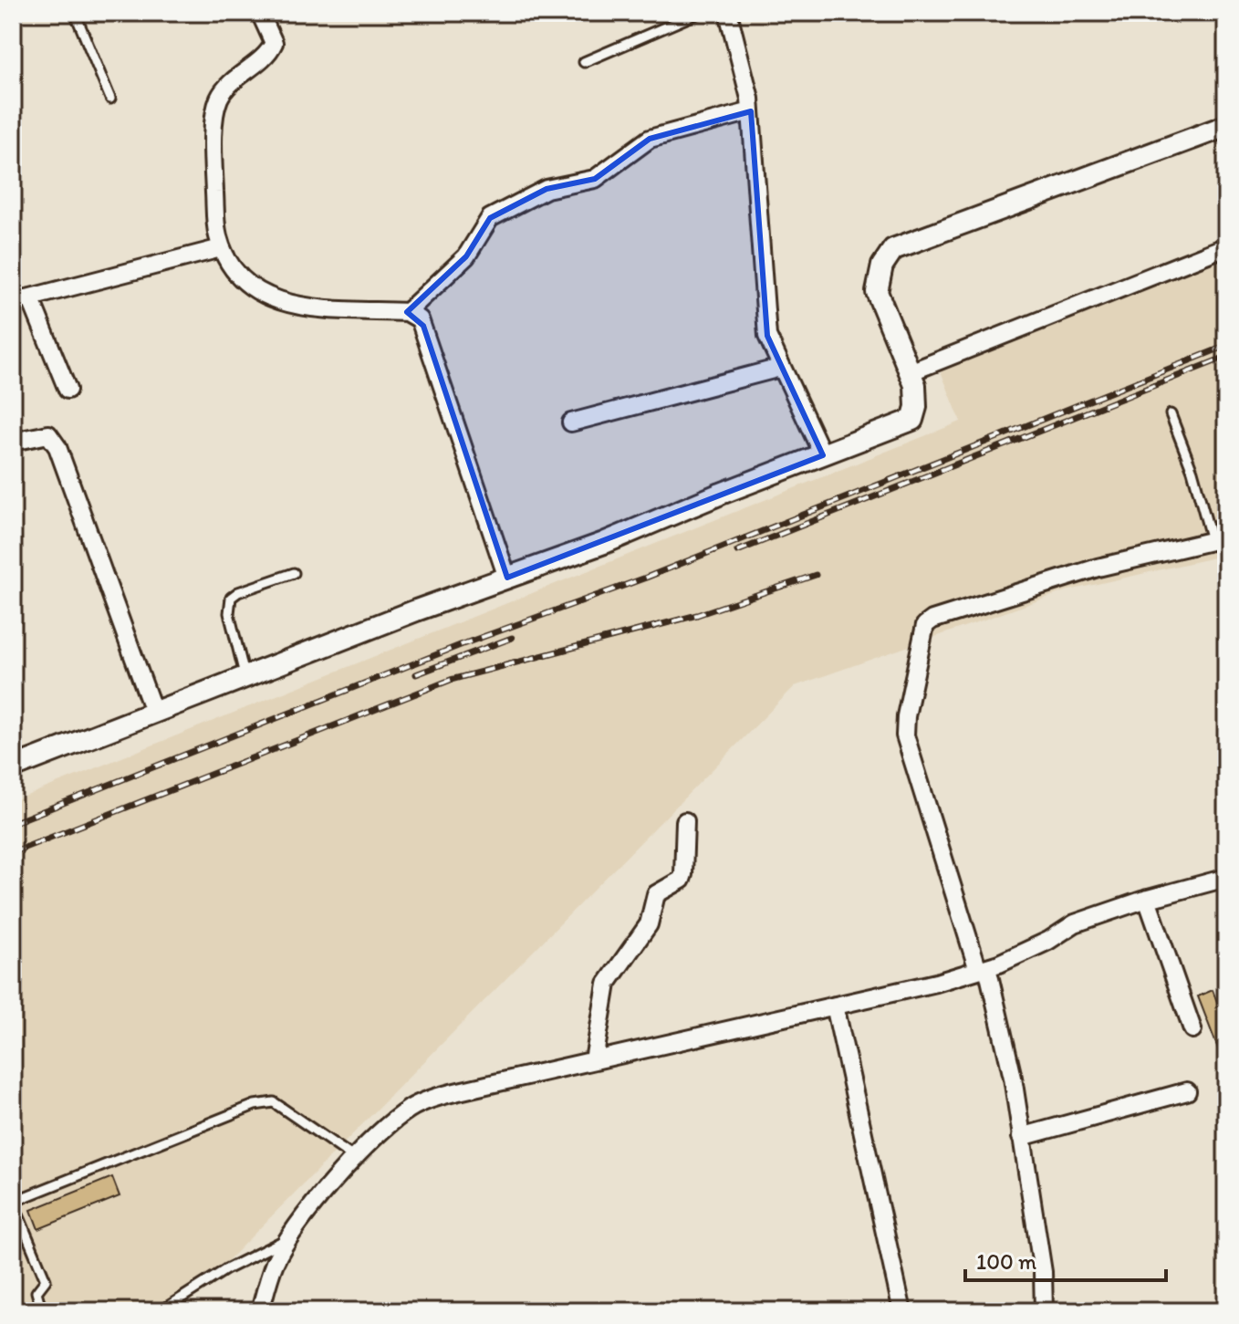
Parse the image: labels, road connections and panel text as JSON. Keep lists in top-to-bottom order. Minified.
{"scale_bar":"100 m"}
